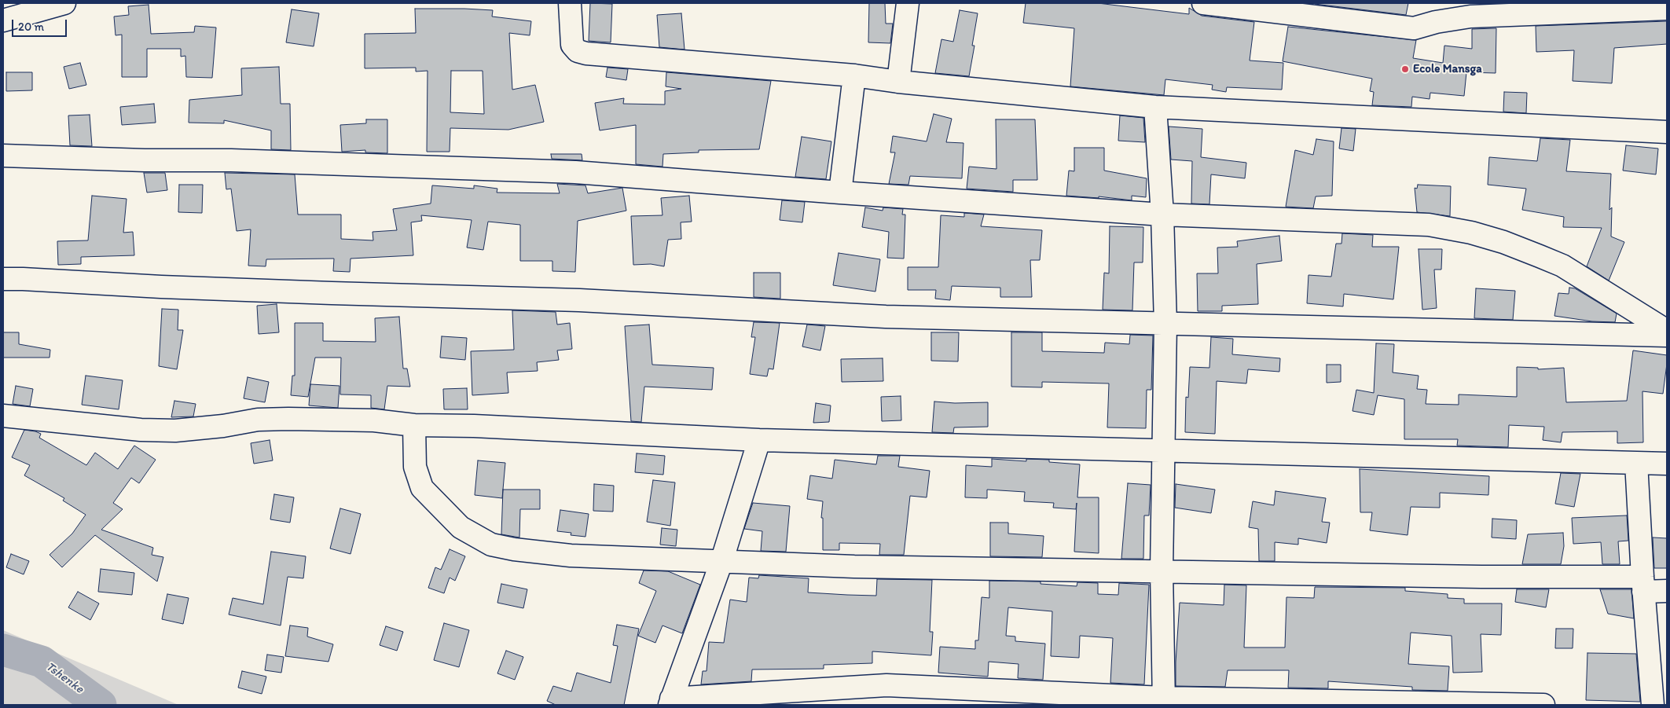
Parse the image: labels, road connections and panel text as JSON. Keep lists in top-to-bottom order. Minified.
{"water":["Tshenke"],"places":["Ecole Mansga"],"scale_bar":"20 m"}
